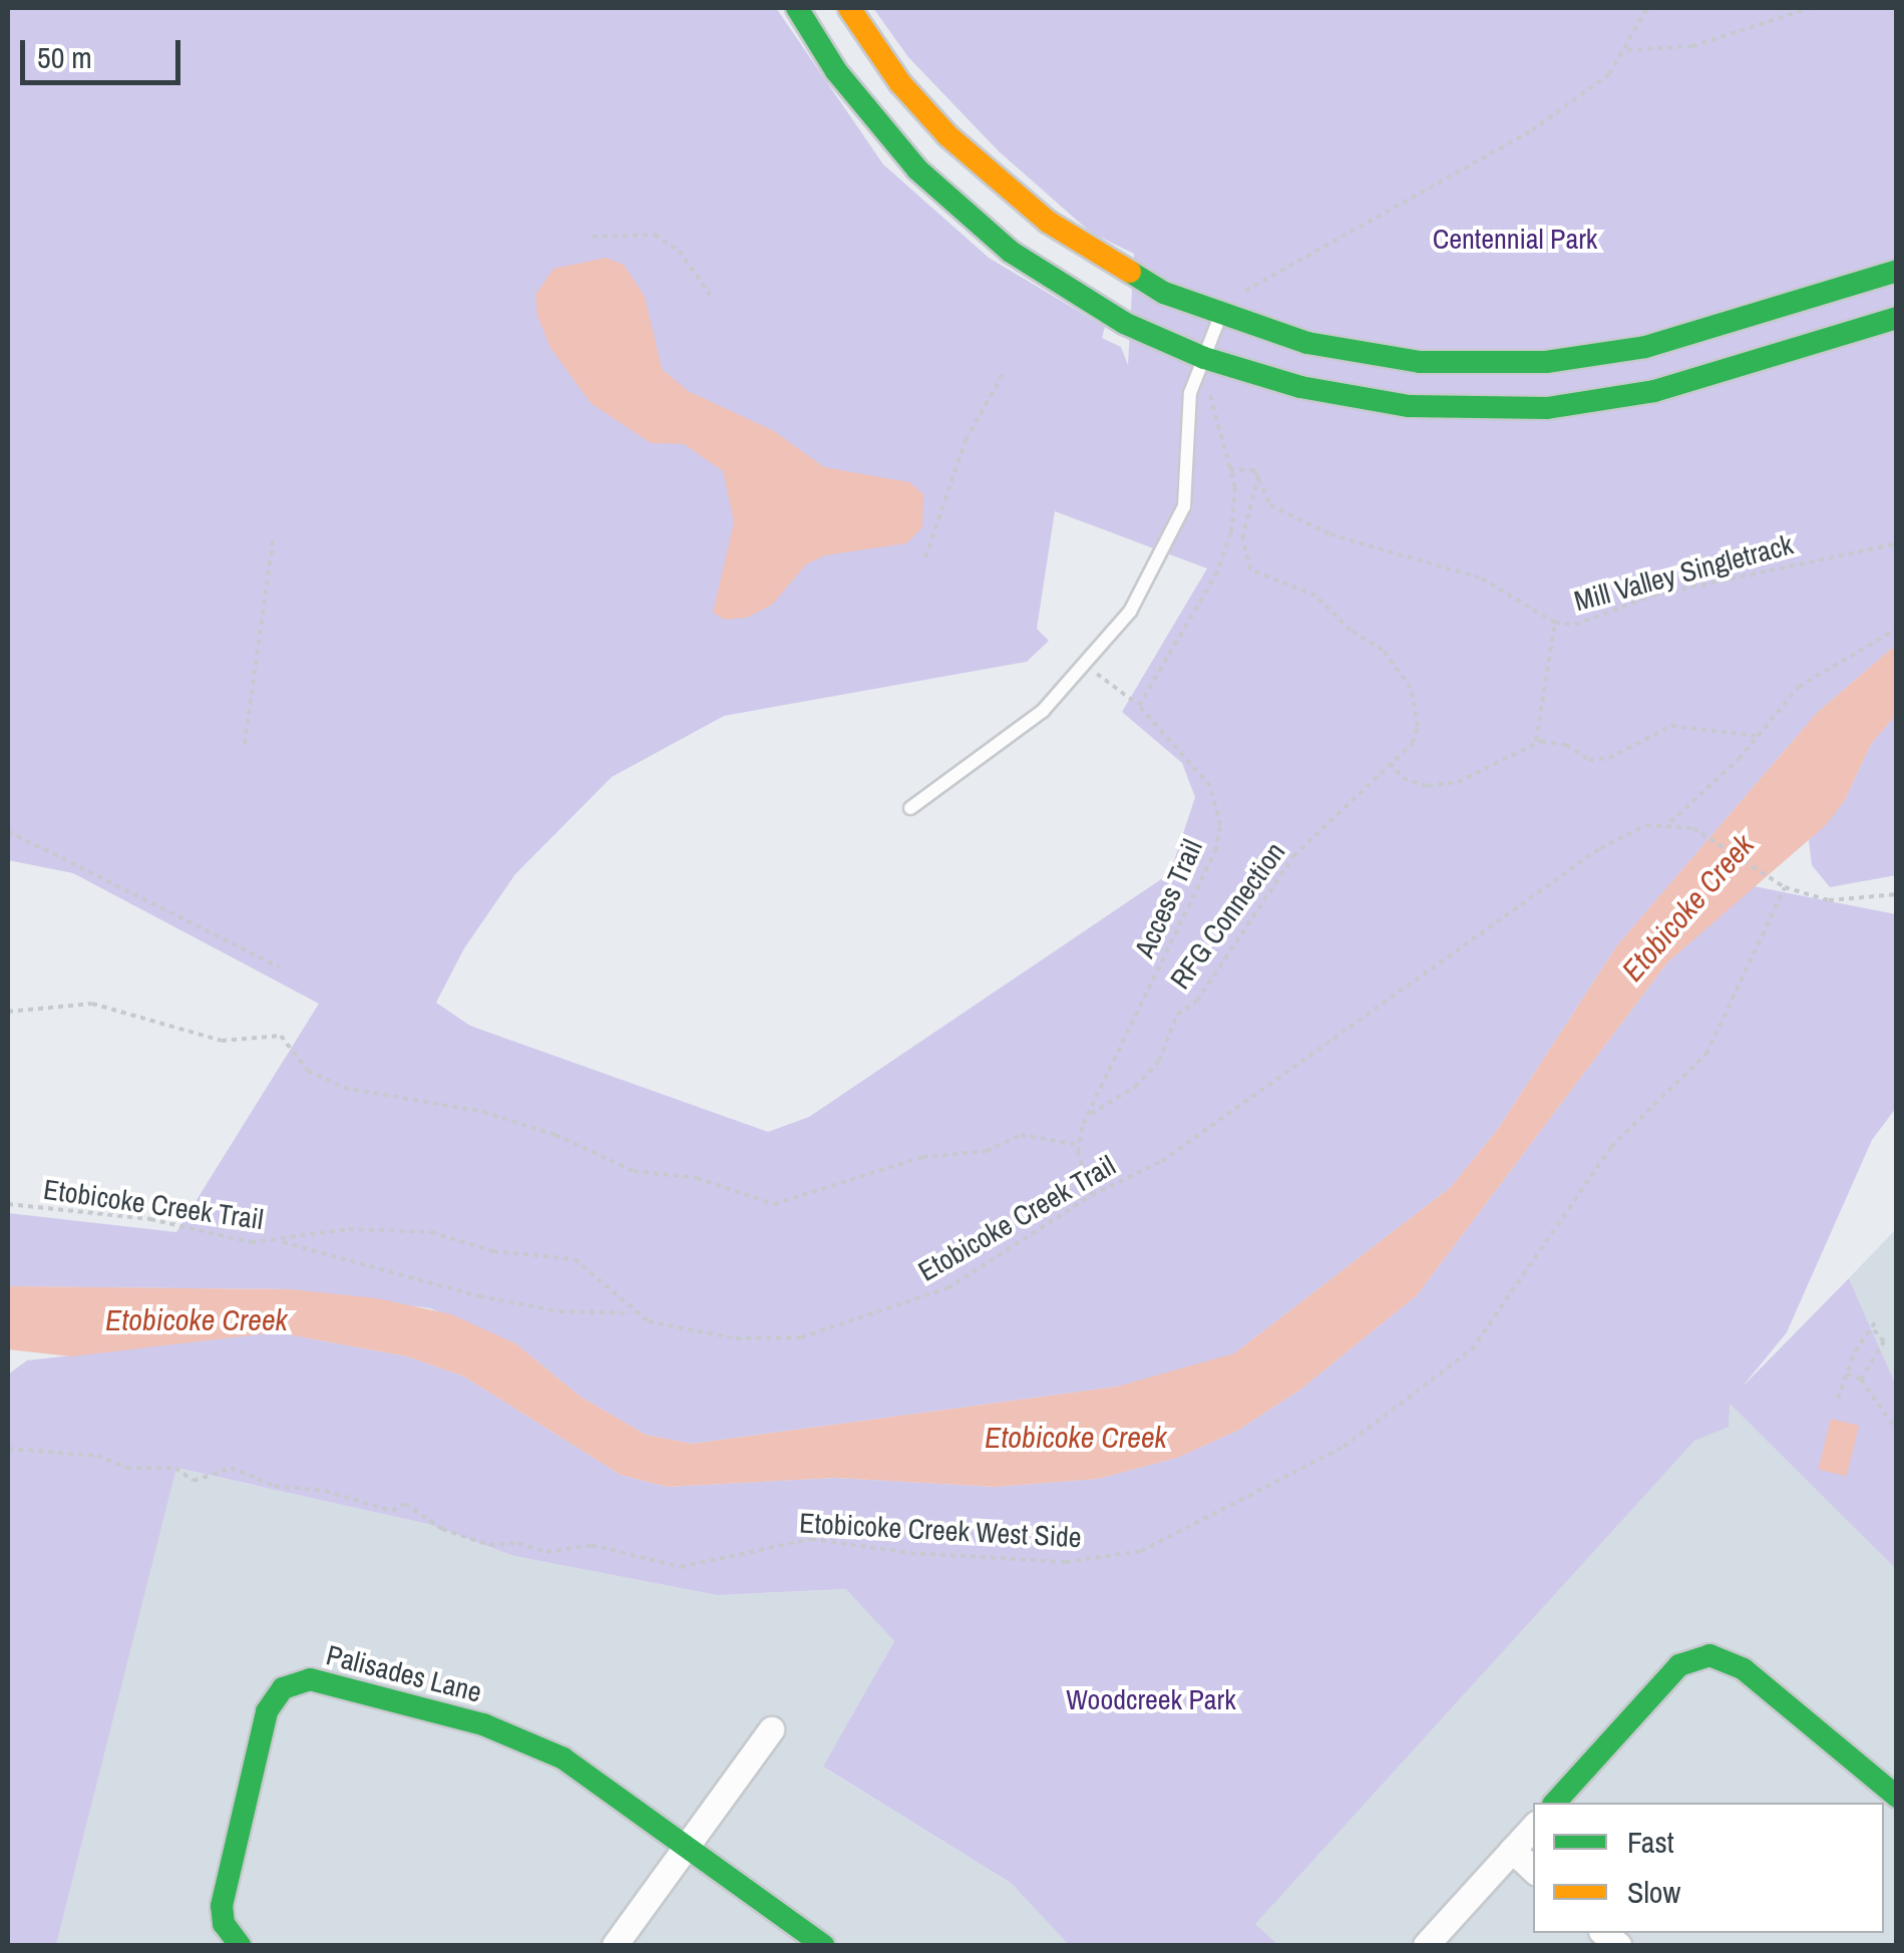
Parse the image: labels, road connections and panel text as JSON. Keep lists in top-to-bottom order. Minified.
{"streets":{"street":["Palisades Lane"],"path":["Mill Valley Singletrack","Access Trail","RFG Connection","Etobicoke Creek Trail","Etobicoke Creek West Side"]},"crossings":[["Mill Valley Singletrack","RFG Connection"],["Access Trail","RFG Connection"]],"water":["Etobicoke Creek"],"parks":["Centennial Park","Woodcreek Park"],"legend":["Fast","Slow"],"scale_bar":"50 m"}
